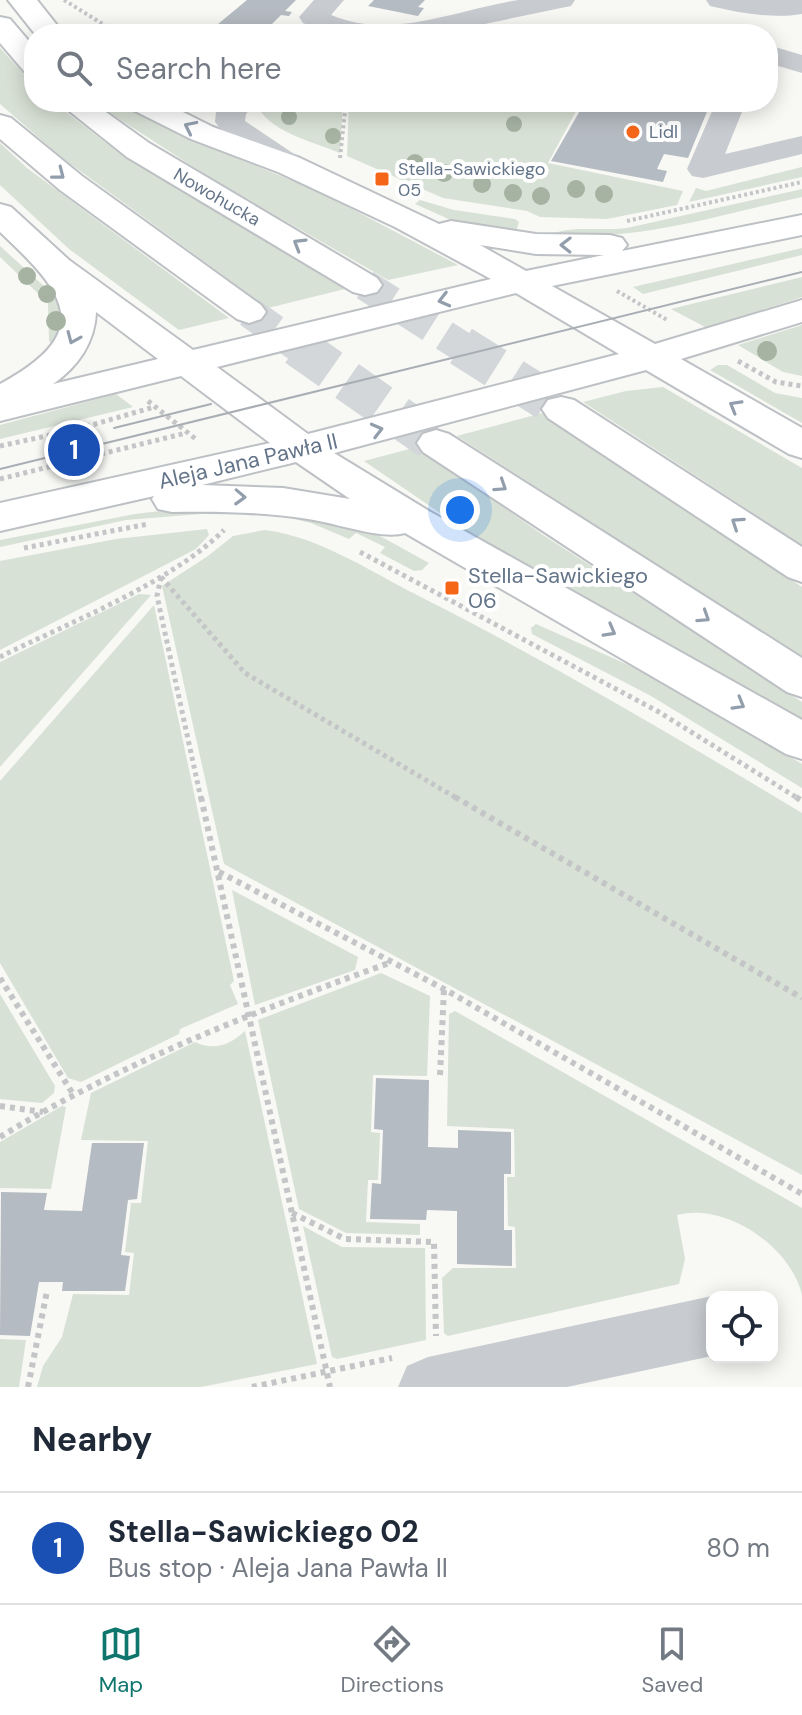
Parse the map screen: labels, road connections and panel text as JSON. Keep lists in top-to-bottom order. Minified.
{"streets":{"main road":["Nowohucka","Aleja Jana Pawła II"]},"places":{"other":["Lidl"],"transit":["Stella-Sawickiego 05","Stella-Sawickiego 06"]},"page":{"search":"Search here","pins":"1","heading":"Nearby","list":[{"mark":"1","name":"Stella-Sawickiego 02","note":"Bus stop · Aleja Jana Pawła II","value":"80 m"}],"nav":["Map","Directions","Saved"]}}
